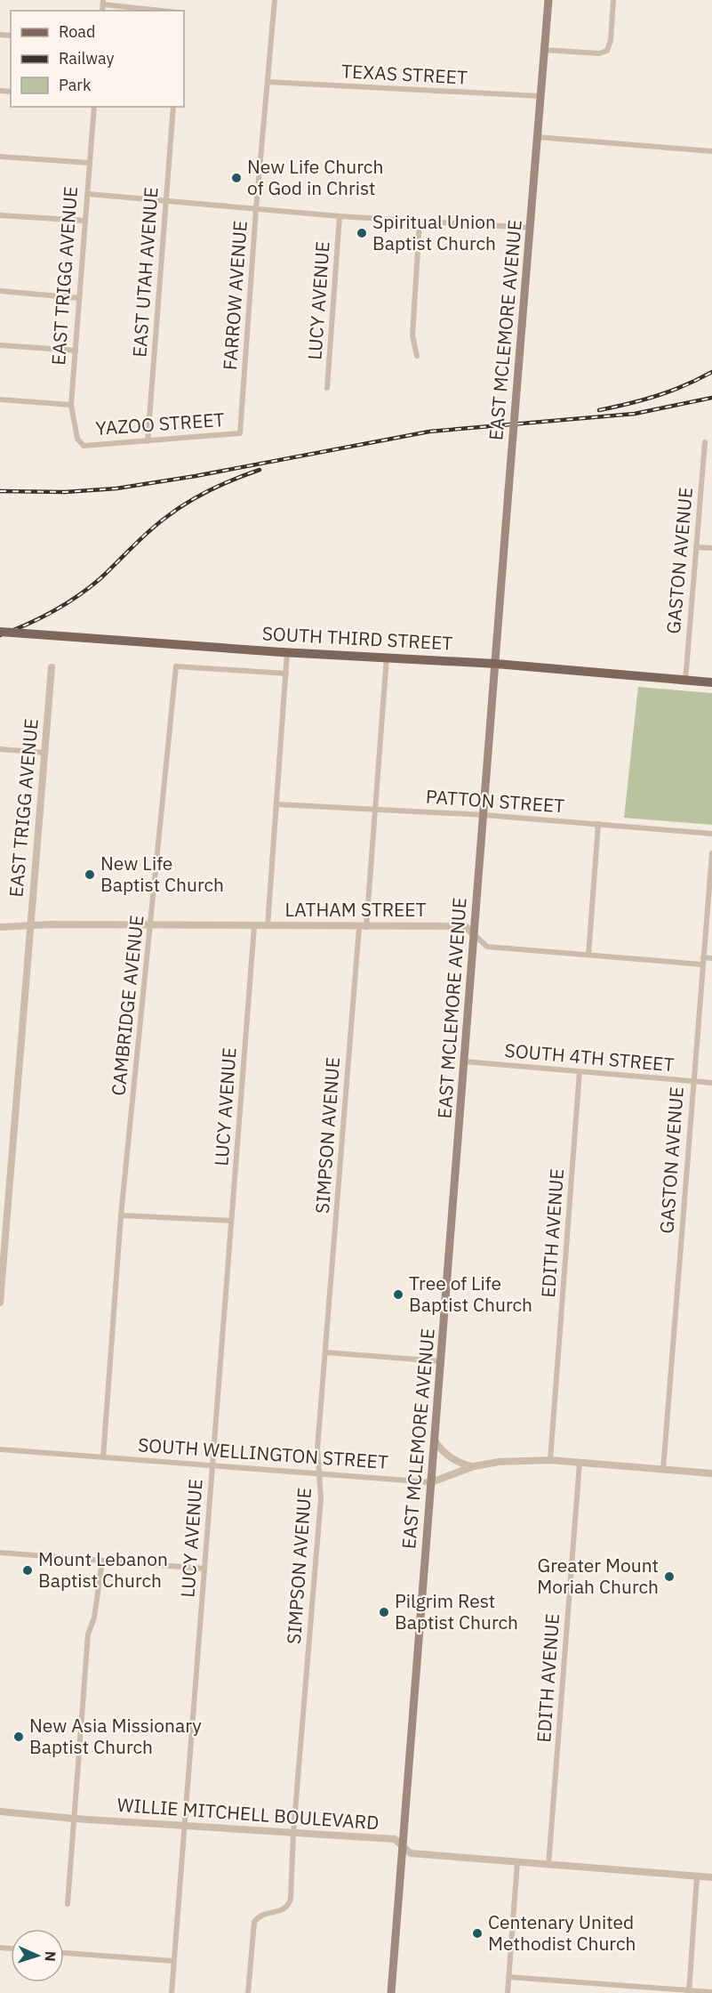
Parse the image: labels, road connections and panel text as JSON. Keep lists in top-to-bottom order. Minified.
{"streets":{"main road":["EAST MCLEMORE AVENUE","SOUTH THIRD STREET"],"street":["TEXAS STREET","EAST UTAH AVENUE","EAST TRIGG AVENUE","FARROW AVENUE","LUCY AVENUE","YAZOO STREET","GASTON AVENUE","PATTON STREET","LATHAM STREET","CAMBRIDGE AVENUE","SOUTH 4TH STREET","SIMPSON AVENUE","EDITH AVENUE","SOUTH WELLINGTON STREET","WILLIE MITCHELL BOULEVARD"]},"crossings":[["TEXAS STREET","FARROW AVENUE"],["TEXAS STREET","EAST MCLEMORE AVENUE"],["EAST UTAH AVENUE","YAZOO STREET"],["EAST TRIGG AVENUE","YAZOO STREET"],["EAST TRIGG AVENUE","LATHAM STREET"],["FARROW AVENUE","YAZOO STREET"],["LUCY AVENUE","LATHAM STREET"],["LUCY AVENUE","SOUTH WELLINGTON STREET"],["LUCY AVENUE","WILLIE MITCHELL BOULEVARD"],["EAST MCLEMORE AVENUE","SOUTH THIRD STREET"],["EAST MCLEMORE AVENUE","PATTON STREET"],["EAST MCLEMORE AVENUE","LATHAM STREET"],["EAST MCLEMORE AVENUE","SOUTH 4TH STREET"],["EAST MCLEMORE AVENUE","SOUTH WELLINGTON STREET"],["EAST MCLEMORE AVENUE","WILLIE MITCHELL BOULEVARD"],["GASTON AVENUE","SOUTH THIRD STREET"],["GASTON AVENUE","LATHAM STREET"],["GASTON AVENUE","SOUTH 4TH STREET"],["GASTON AVENUE","SOUTH WELLINGTON STREET"],["SOUTH THIRD STREET","SIMPSON AVENUE"],["PATTON STREET","SIMPSON AVENUE"],["LATHAM STREET","CAMBRIDGE AVENUE"],["LATHAM STREET","SIMPSON AVENUE"],["CAMBRIDGE AVENUE","SOUTH WELLINGTON STREET"],["SOUTH 4TH STREET","EDITH AVENUE"],["SIMPSON AVENUE","SOUTH WELLINGTON STREET"],["SIMPSON AVENUE","WILLIE MITCHELL BOULEVARD"],["EDITH AVENUE","SOUTH WELLINGTON STREET"],["EDITH AVENUE","WILLIE MITCHELL BOULEVARD"]],"places":["New Life Church of God in Christ","Spiritual Union Baptist Church","New Life Baptist Church","Tree of Life Baptist Church","Mount Lebanon Baptist Church","Greater Mount Moriah Church","Pilgrim Rest Baptist Church","New Asia Missionary Baptist Church","Centenary United Methodist Church"],"legend":["Road","Railway","Park"],"north":"right"}
